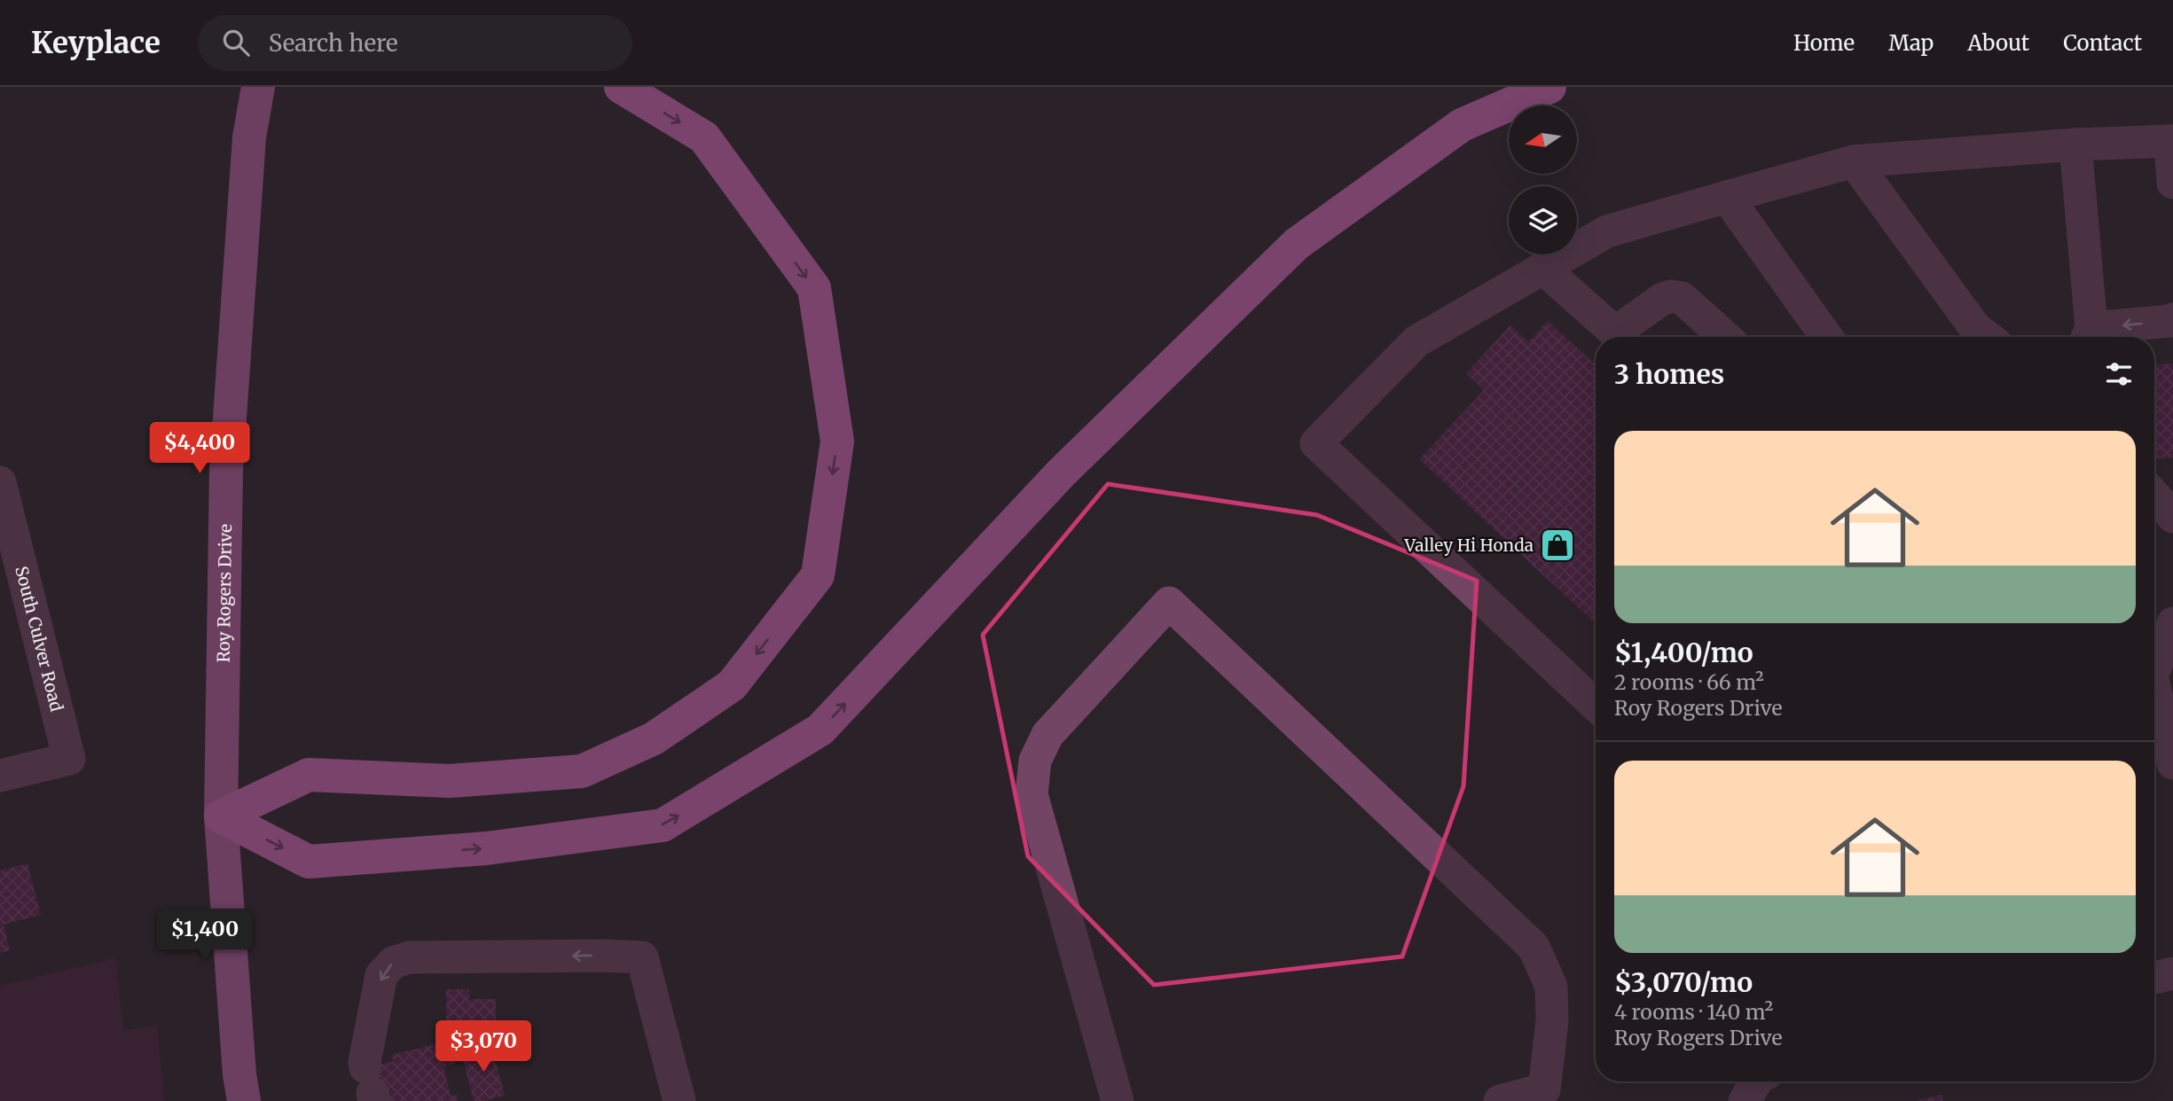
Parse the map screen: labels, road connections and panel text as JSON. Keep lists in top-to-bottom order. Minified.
{"streets":{"main road":["Roy Rogers Drive"],"street":["South Culver Road"]},"places":{"shop":["Valley Hi Honda"]},"north":"left","page":{"header":"Keyplace","search":"Search here","nav":["Home","Map","About","Contact"],"heading":"3 homes","list":[{"name":"$1,400/mo","note":"2 rooms · 66 m² · Roy Rogers Drive"},{"name":"$3,070/mo","note":"4 rooms · 140 m² · Roy Rogers Drive"}],"price":["$4,400","$1,400","$3,070"]}}
